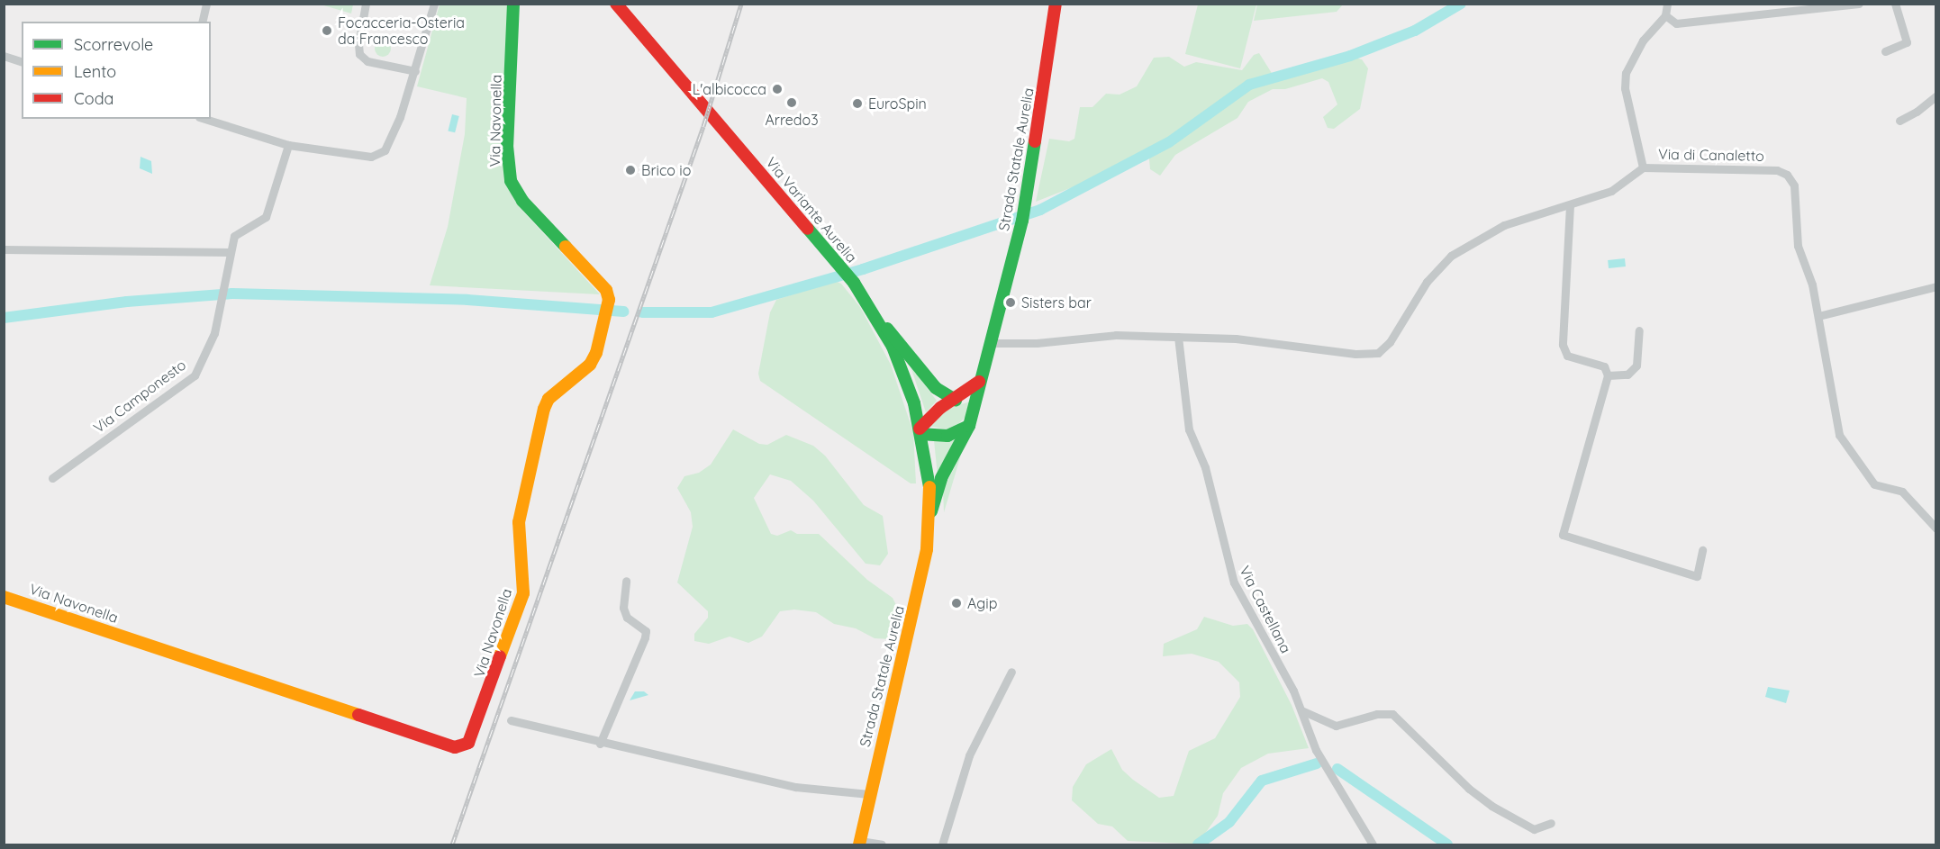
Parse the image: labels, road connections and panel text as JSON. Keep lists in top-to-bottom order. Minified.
{"streets":{"main road":["Via Navonella","Strada Statale Aurelia","Via Variante Aurelia"],"street":["Via di Canaletto","Via Camponesto","Via Castellana"]},"crossings":[["Via di Canaletto","Via Castellana"],["Strada Statale Aurelia","Via Variante Aurelia"]],"places":["Focacceria-Osteria da Francesco","L'albicocca","Arredo3","EuroSpin","Brico io","Sisters bar","Agip"],"legend":["Scorrevole","Lento","Coda"]}
